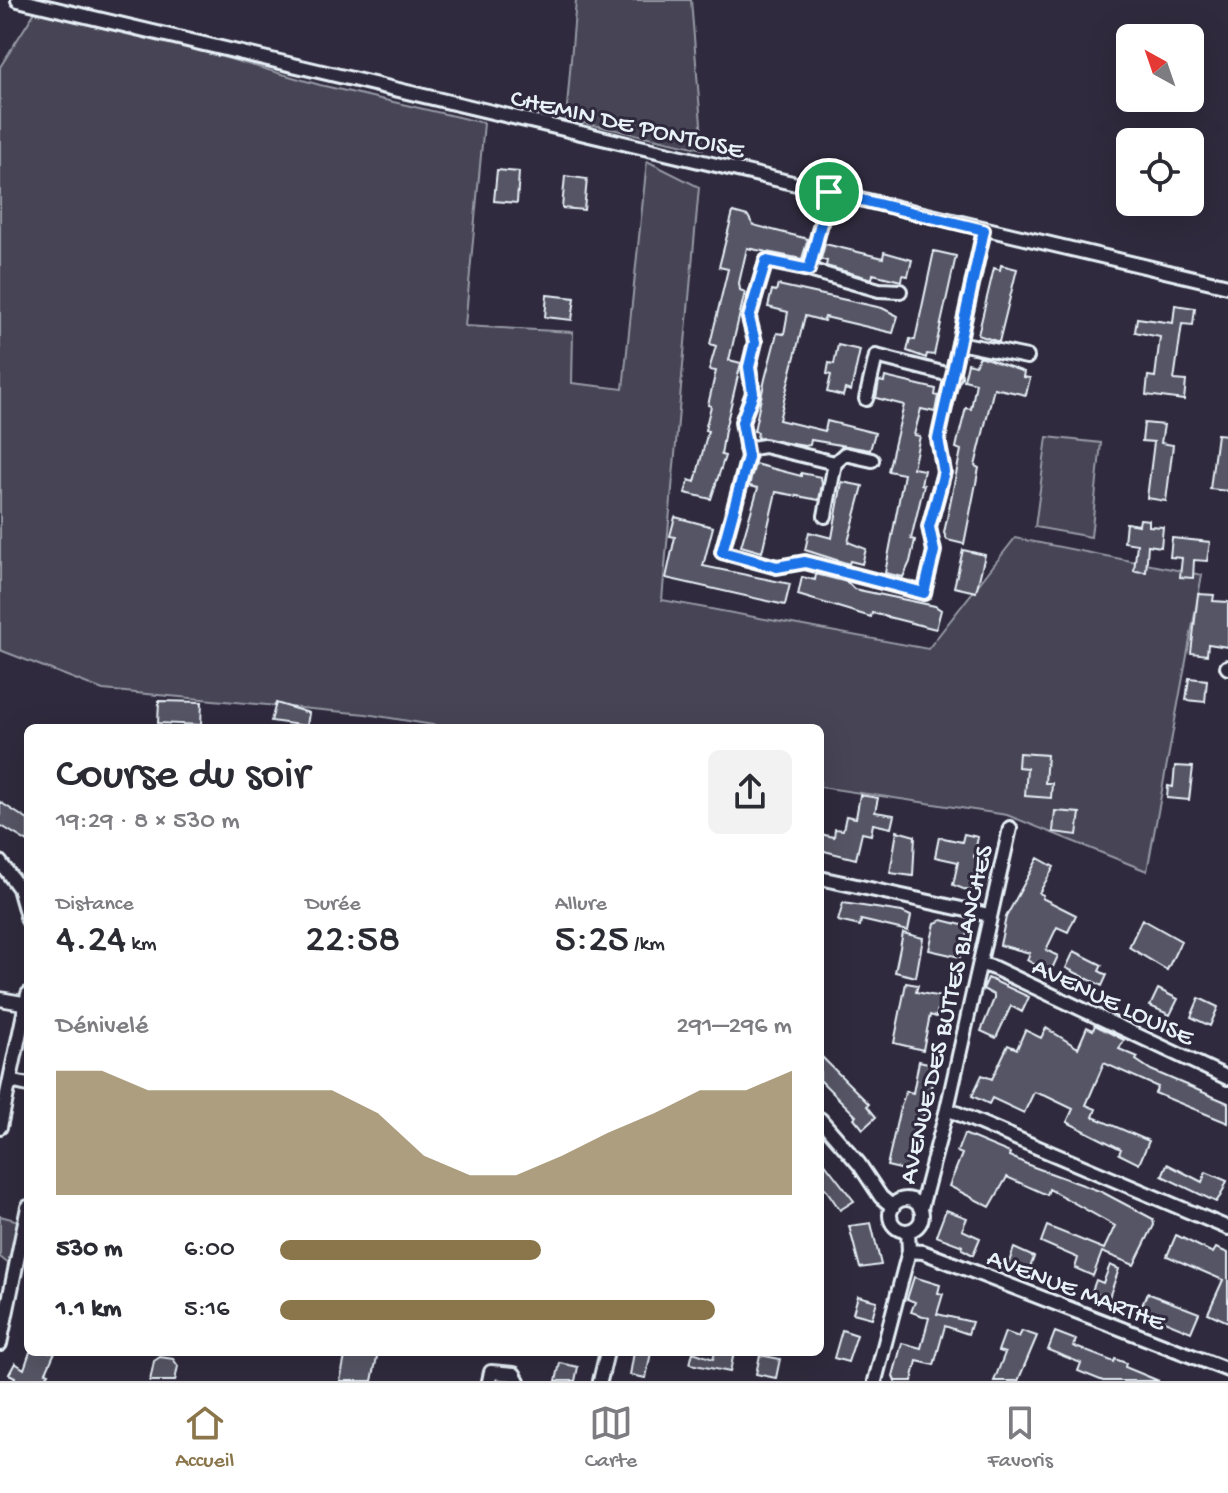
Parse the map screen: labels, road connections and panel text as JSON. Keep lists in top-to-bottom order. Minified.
{"streets":{"street":["CHEMIN DE PONTOISE","AVENUE LOUISE","AVENUE DES BUTTES BLANCHES","AVENUE MARTHE"]},"crossings":[["AVENUE LOUISE","AVENUE DES BUTTES BLANCHES"]],"north":"top left","page":{"heading":["Course du soir","19:29 · 8 × 530 m"],"stats":[["Distance","4.24 km"],["Durée","22:58"],["Allure","5:25 /km"]],"chart":["Dénivelé","291–296 m"],"list":[{"name":"530 m","note":"6:00"},{"name":"1.1 km","note":"5:16"}],"tabs":["Accueil","Carte","Favoris"]}}
